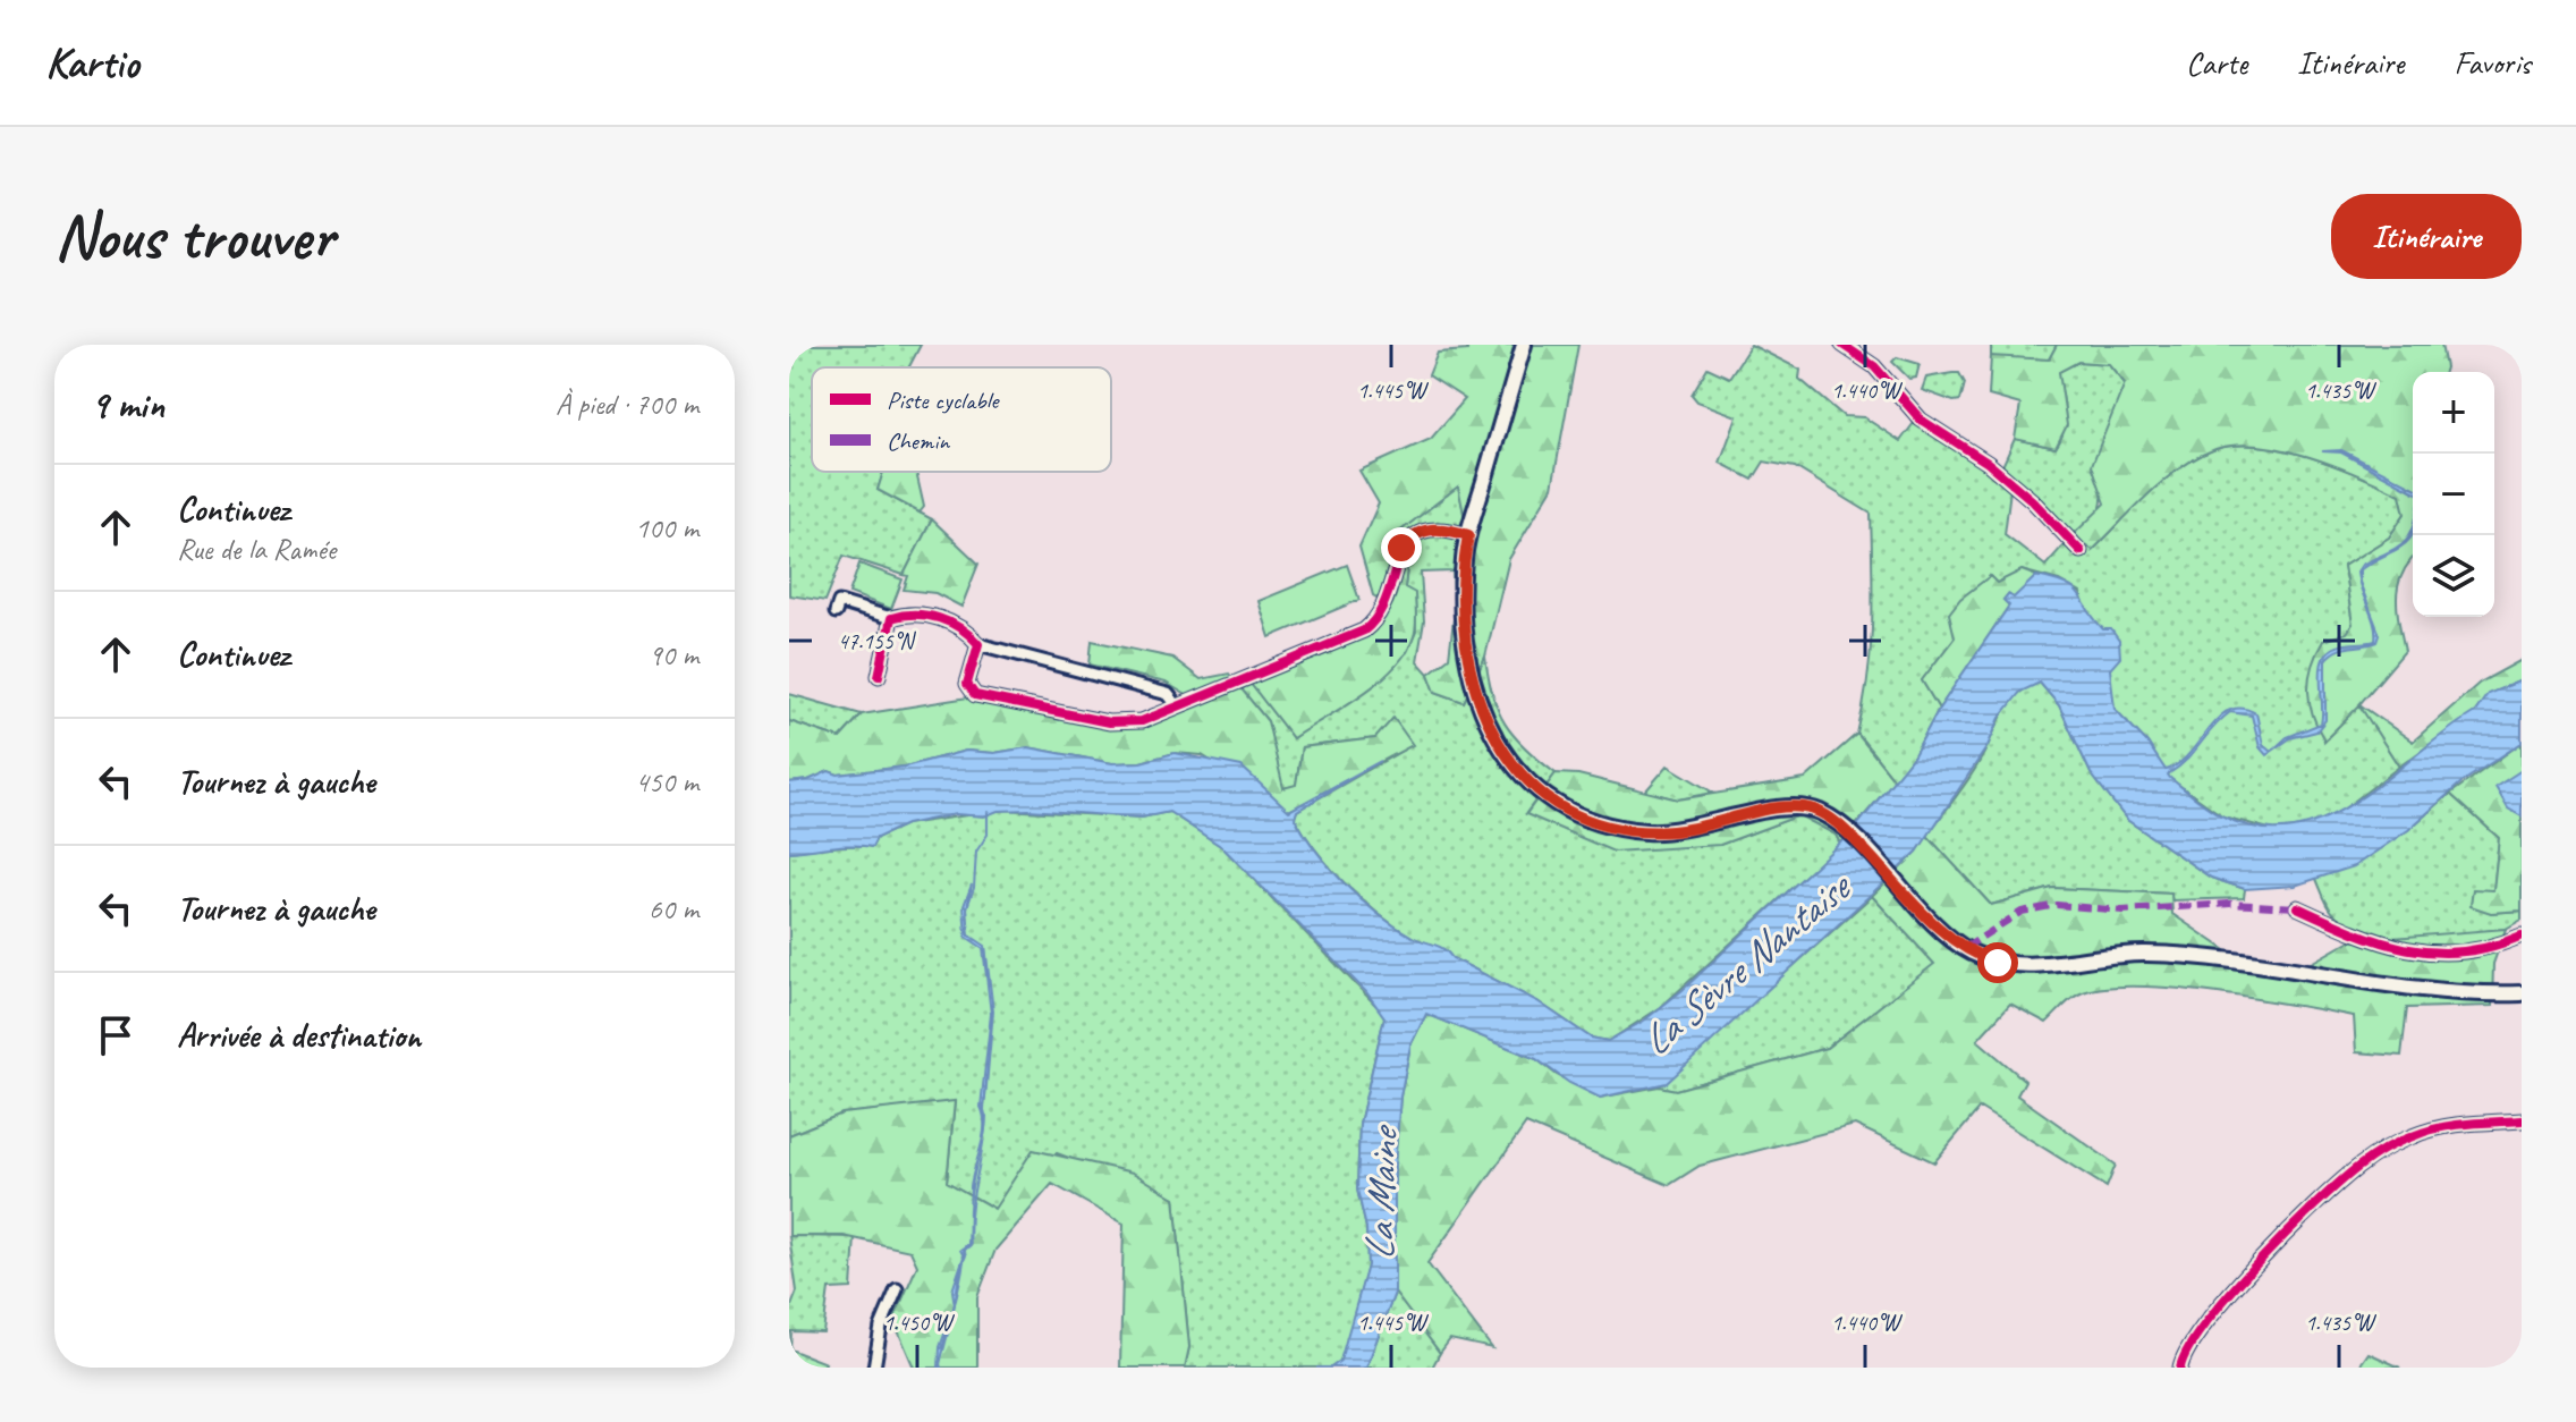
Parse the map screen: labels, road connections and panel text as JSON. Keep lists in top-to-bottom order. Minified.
{"water":["La Sèvre Nantaise","La Maine"],"legend":["Piste cyclable","Chemin"],"page":{"header":"Kartio","nav":["Carte","Itinéraire","Favoris"],"buttons":"Itinéraire","title":"Nous trouver","heading":["9 min","À pied · 700 m"],"map_buttons":["+","−"],"list":[["Continuez","Rue de la Ramée","100 m"],["Continuez","90 m"],["Tournez à gauche","450 m"],["Tournez à gauche","60 m"],"Arrivée à destination"]},"coordinates":["1.445°W","1.440°W","1.435°W","47.155°N","1.450°W"]}
